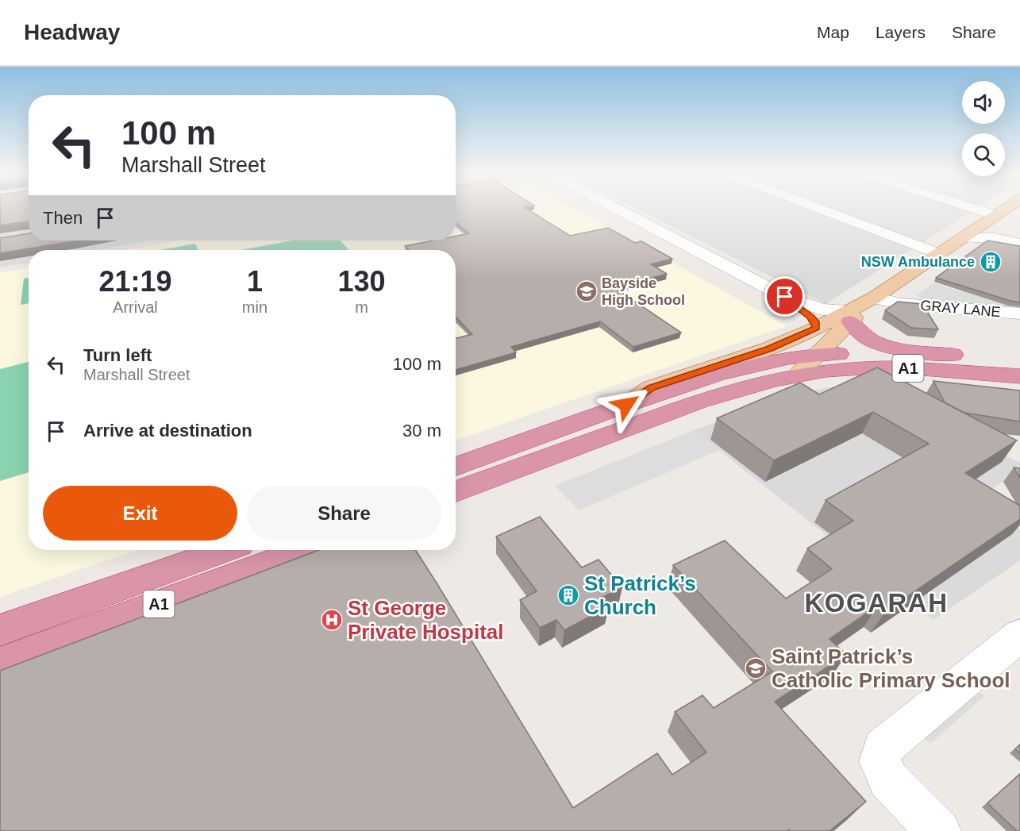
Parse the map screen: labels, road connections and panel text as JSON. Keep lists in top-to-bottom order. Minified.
{"streets":{"highway":["A1"],"street":["GRAY LANE"]},"districts":["KOGARAH"],"places":{"building":["NSW Ambulance","St Patrick’s Church"],"school or university":["Bayside High School","Saint Patrick’s Catholic Primary School"],"hospital":["St George Private Hospital"]},"page":{"header":"Headway","nav":["Map","Layers","Share"],"turn":["100 m","Marshall Street"],"then":"Then","eta":["21:19","Arrival","1","min","130","m"],"list":[{"name":"Turn left","note":"Marshall Street","value":"100 m"},{"name":"Arrive at destination","value":"30 m"}],"buttons":["Exit","Share"]}}
